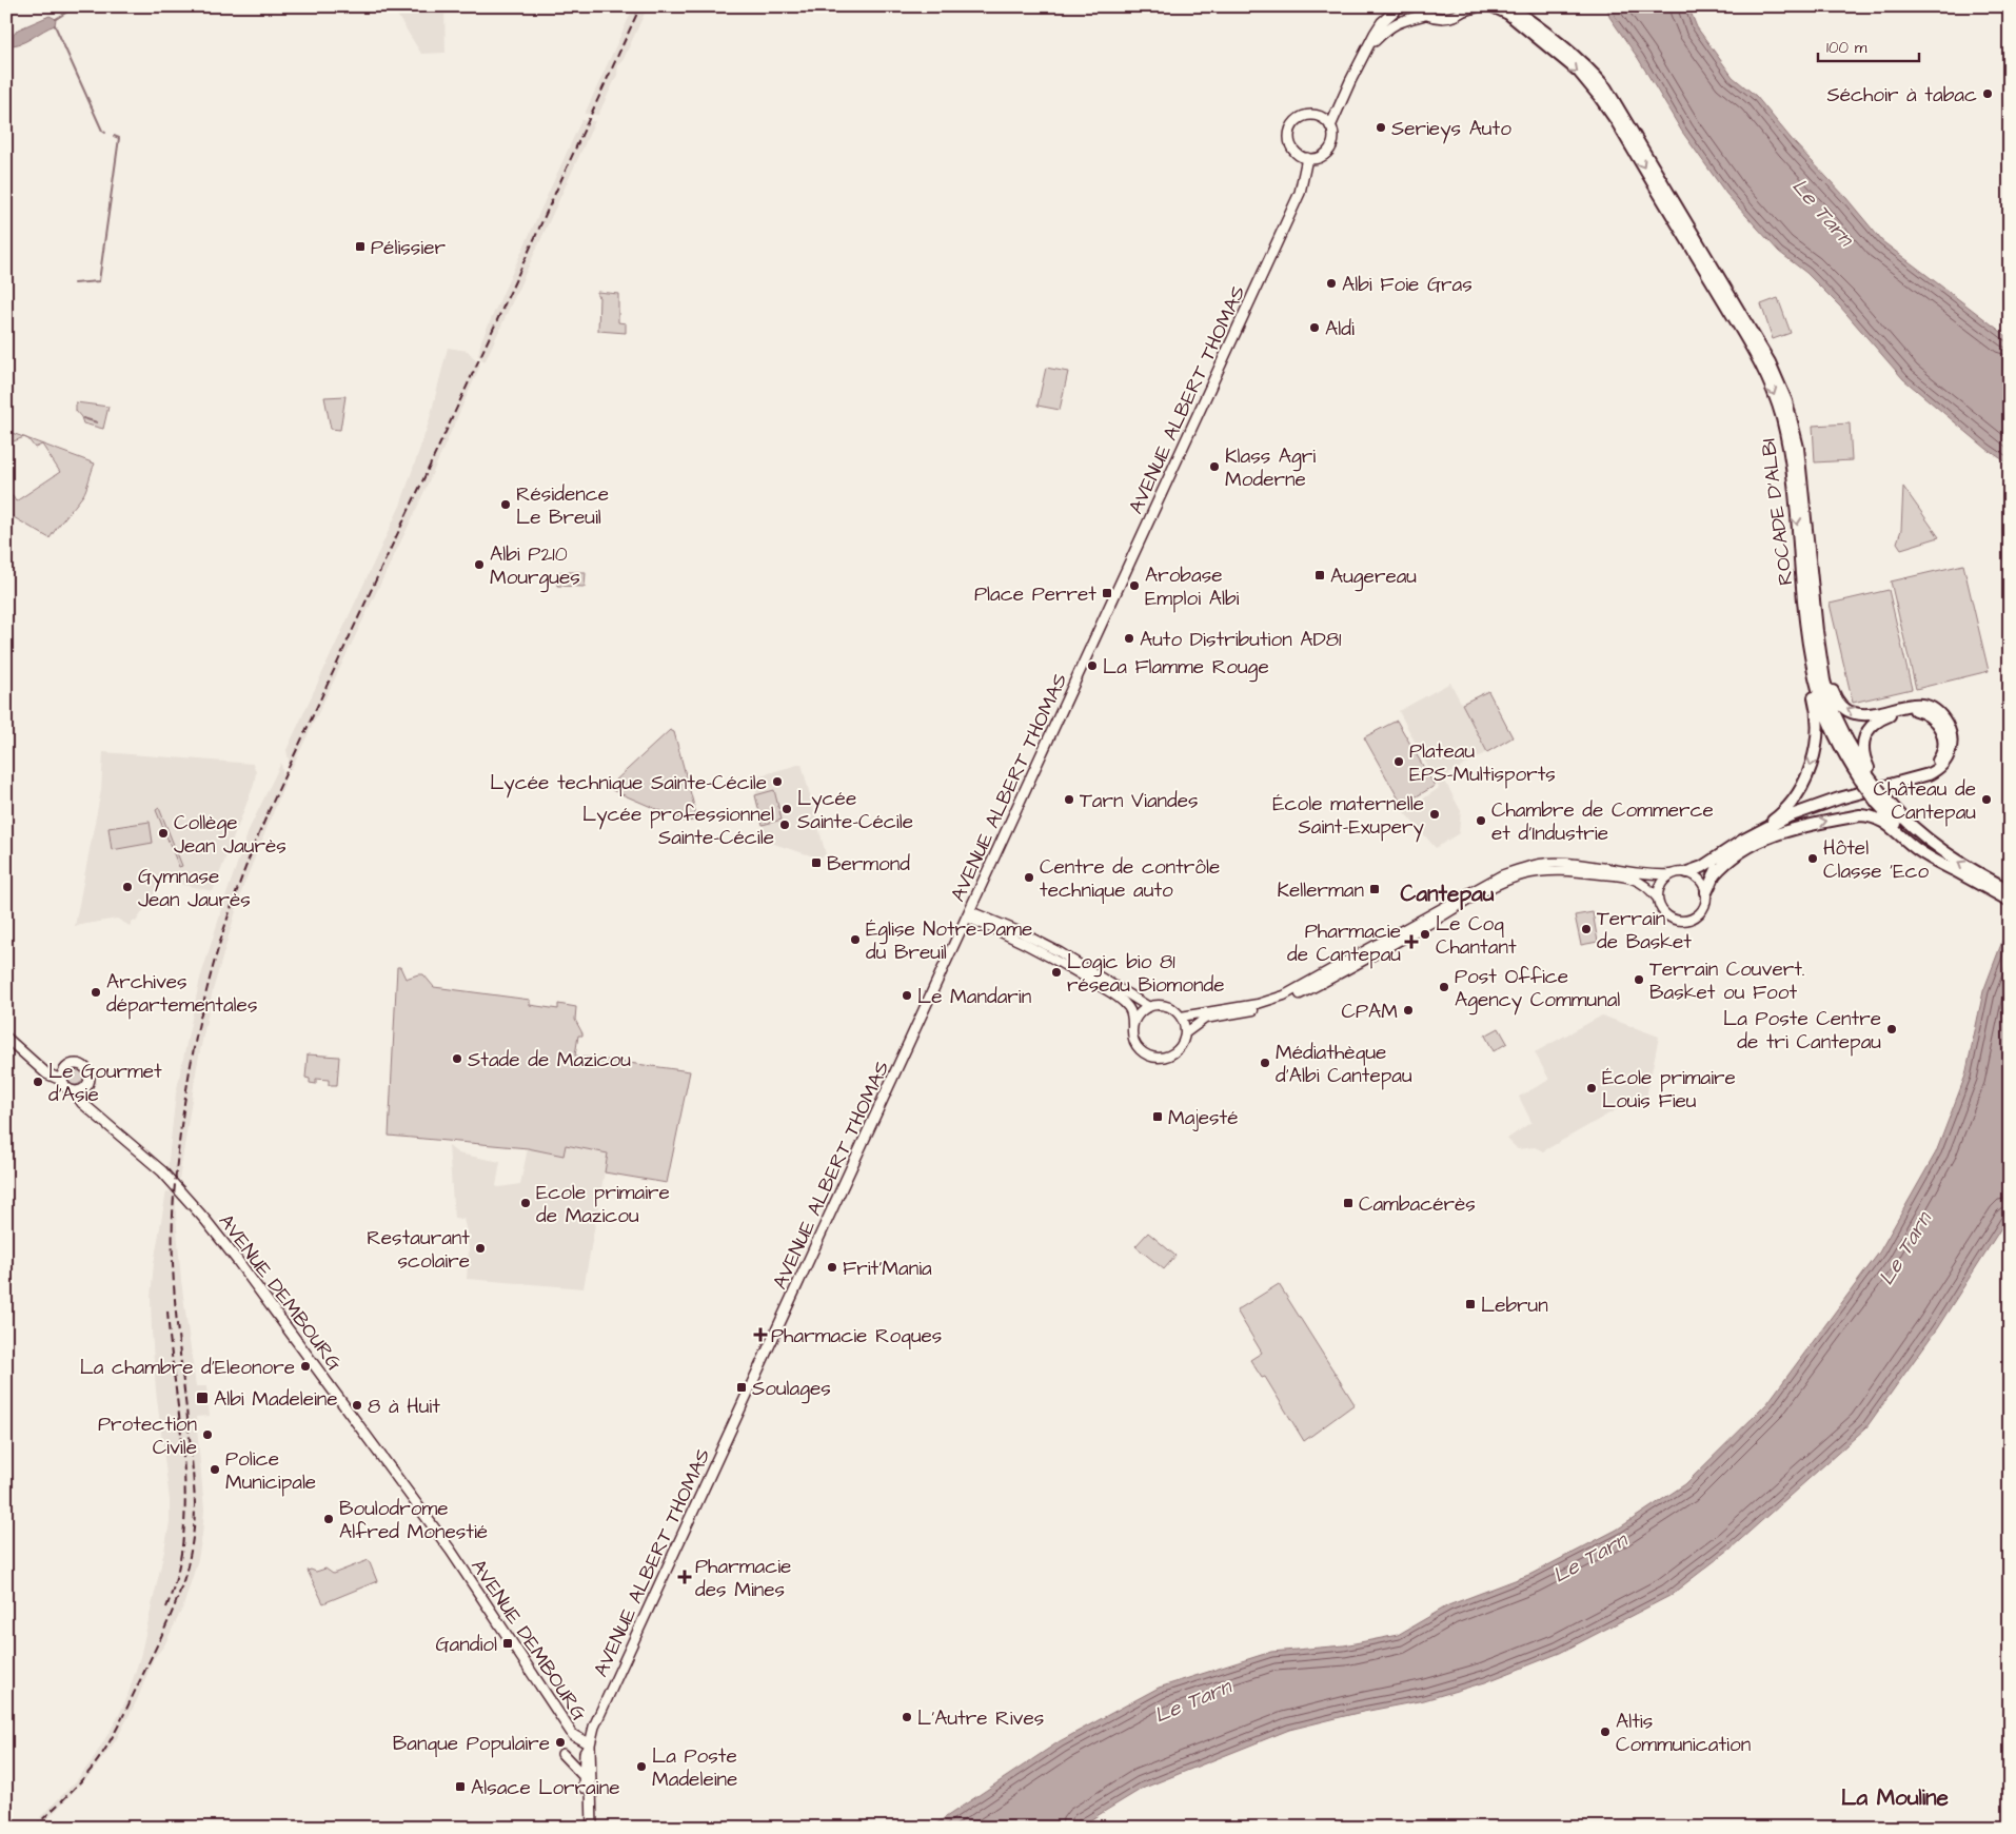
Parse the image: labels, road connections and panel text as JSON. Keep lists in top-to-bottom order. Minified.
{"streets":{"highway":["ROCADE D'ALBI"],"main road":["AVENUE ALBERT THOMAS","AVENUE DEMBOURG"]},"crossings":[["AVENUE ALBERT THOMAS","AVENUE DEMBOURG"]],"districts":["Cantepau","La Mouline"],"water":["Le Tarn"],"places":{"other":["Séchoir à tabac","Serieys Auto","Albi Foie Gras","Aldi","Klass Agri Moderne","Résidence Le Breuil","Albi P210 Mourgues","Arobase Emploi Albi","Auto Distribution AD81","La Flamme Rouge","Plateau EPS-Multisports","Lycée technique Sainte-Cécile","Tarn Viandes","Château de Cantepau","Lycée Sainte-Cécile","École maternelle Saint-Exupery","Chambre de Commerce et d'Industrie","Lycée professionnel Sainte-Cécile","Collège Jean Jaurès","Hôtel Classe 'Eco","Centre de contrôle technique auto","Gymnase Jean Jaurès","Terrain de Basket","Le Coq Chantant","Église Notre-Dame du Breuil","Logic bio 81 réseau Biomonde","Terrain Couvert. Basket ou Foot","Post Office Agency Communal","Archives départementales","Le Mandarin","CPAM","La Poste Centre de tri Cantepau","Stade de Mazicou","Médiathèque d'Albi Cantepau","Le Gourmet d'Asie","École primaire Louis Fieu","Ecole primaire de Mazicou","Restaurant scolaire","Frit'Mania","La chambre d’Eleonore","8 à Huit","Protection Civile","Police Municipale","Boulodrome Alfred Monestié","L'Autre Rives","Altis Communication","Banque Populaire","La Poste Madeleine"],"transit":["Pélissier","Augereau","Place Perret","Bermond","Kellerman","Majesté","Cambacérès","Lebrun","Soulages","Albi Madeleine","Gandiol","Alsace Lorraine"],"health":["Pharmacie de Cantepau","Pharmacie Roques","Pharmacie des Mines"]},"scale_bar":"100 m"}
